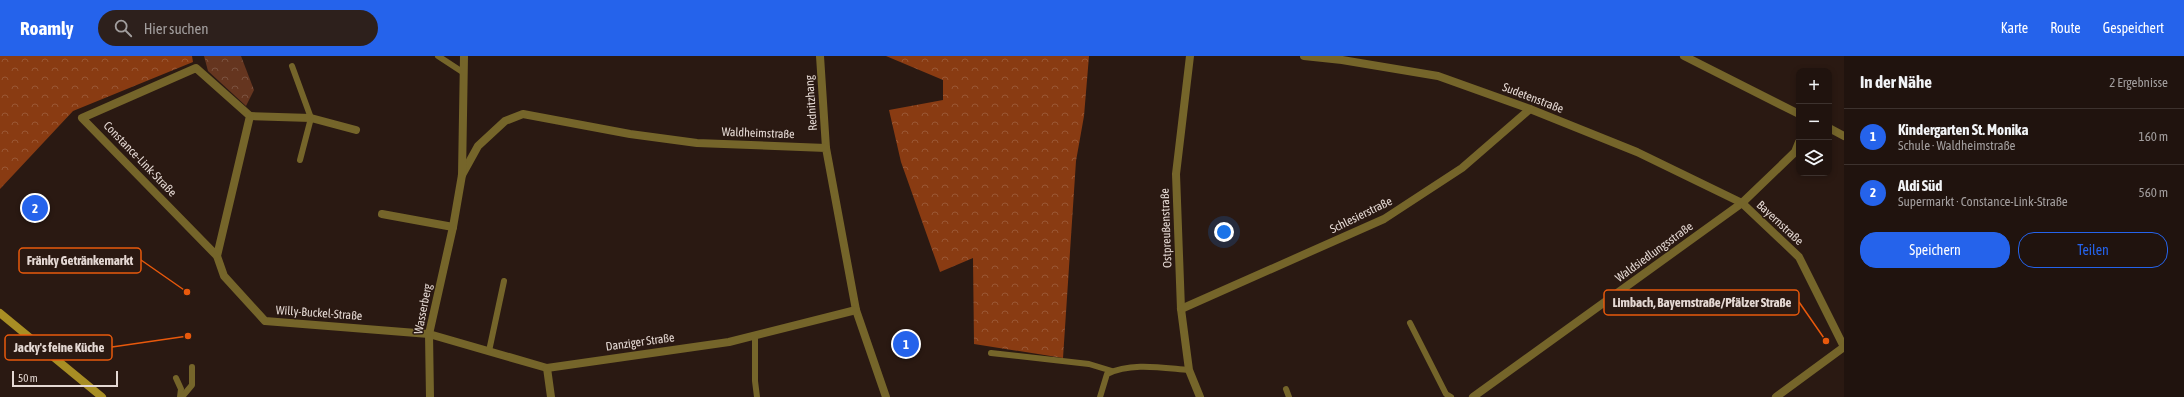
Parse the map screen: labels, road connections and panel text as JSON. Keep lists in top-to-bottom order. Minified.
{"streets":{"street":["Sudetenstraße","Rednitzhang","Waldheimstraße","Constance-Link-Straße","Schlesierstraße","Bayernstraße","Ostpreußenstraße","Waldsiedlungsstraße","Wasserberg","Willy-Buckel-Straße","Danziger Straße"]},"crossings":[["Sudetenstraße","Schlesierstraße"],["Sudetenstraße","Bayernstraße"],["Sudetenstraße","Waldsiedlungsstraße"],["Rednitzhang","Waldheimstraße"],["Waldheimstraße","Wasserberg"],["Constance-Link-Straße","Willy-Buckel-Straße"],["Schlesierstraße","Ostpreußenstraße"],["Bayernstraße","Waldsiedlungsstraße"],["Wasserberg","Willy-Buckel-Straße"],["Wasserberg","Danziger Straße"],["Willy-Buckel-Straße","Danziger Straße"]],"places":["Fränky Getränkemarkt","Jacky's feine Küche","Limbach, Bayernstraße/Pfälzer Straße"],"scale_bar":"50 m","page":{"header":"Roamly","search":"Hier suchen","nav":["Karte","Route","Gespeichert"],"heading":["In der Nähe","2 Ergebnisse"],"map_buttons":["+","−"],"list":[{"mark":"1","name":"Kindergarten St. Monika","note":"Schule · Waldheimstraße","value":"160 m"},{"mark":"2","name":"Aldi Süd","note":"Supermarkt · Constance-Link-Straße","value":"560 m"}],"pins":["2","1"],"buttons":["Speichern","Teilen"],"scale":"50 m"}}
